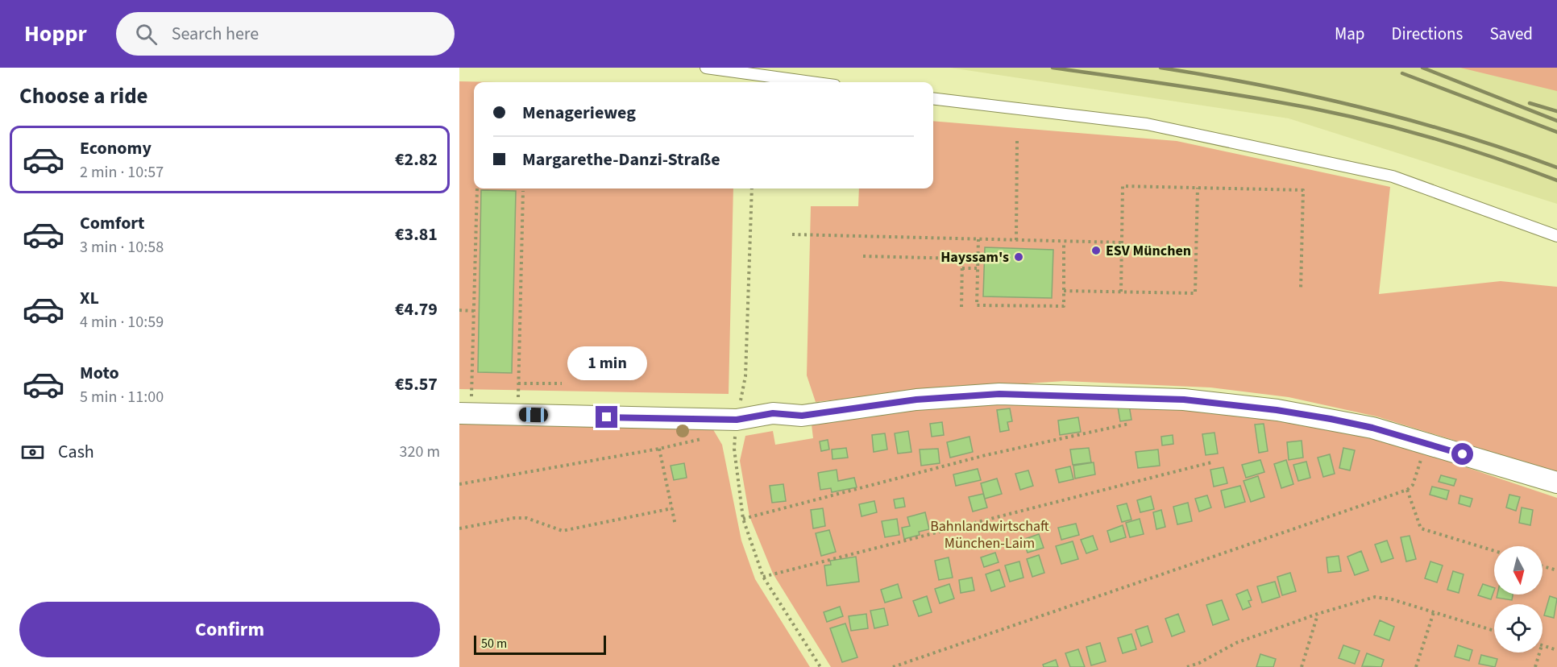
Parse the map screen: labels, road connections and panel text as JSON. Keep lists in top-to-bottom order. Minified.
{"parks":["Bahnlandwirtschaft München-Laim"],"places":["ESV München","Hayssam's"],"scale_bar":"50 m","north":"bottom","page":{"header":"Hoppr","search":"Search here","nav":["Map","Directions","Saved"],"heading":"Choose a ride","banner":["Menagerieweg","Margarethe-Danzi-Straße"],"list":[{"name":"Economy","note":"2 min · 10:57","value":"€2.82"},{"name":"Comfort","note":"3 min · 10:58","value":"€3.81"},{"name":"XL","note":"4 min · 10:59","value":"€4.79"},{"name":"Moto","note":"5 min · 11:00","value":"€5.57"}],"bubble":"1 min","pay":["Cash","320 m"],"buttons":"Confirm","scale":"50 m"}}
